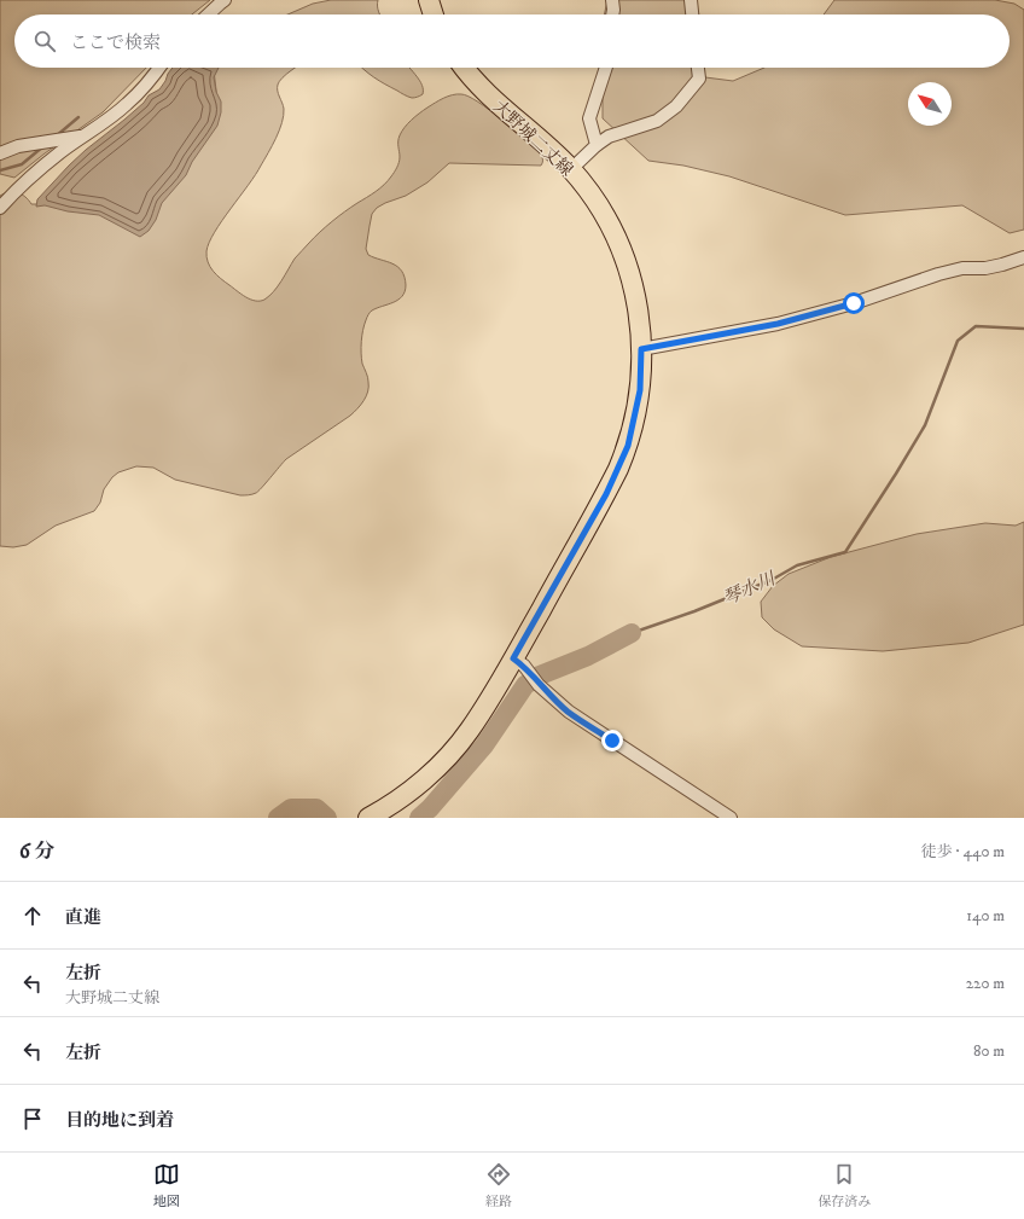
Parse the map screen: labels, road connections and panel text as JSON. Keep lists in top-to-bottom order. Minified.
{"streets":{"main road":["大野城二丈線"]},"water":["琴水川"],"north":"top left","page":{"search":"ここで検索","heading":["6 分","徒歩 · 440 m"],"list":[["直進","140 m"],["左折","大野城二丈線","220 m"],["左折","80 m"],"目的地に到着"],"nav":["地図","経路","保存済み"]}}
